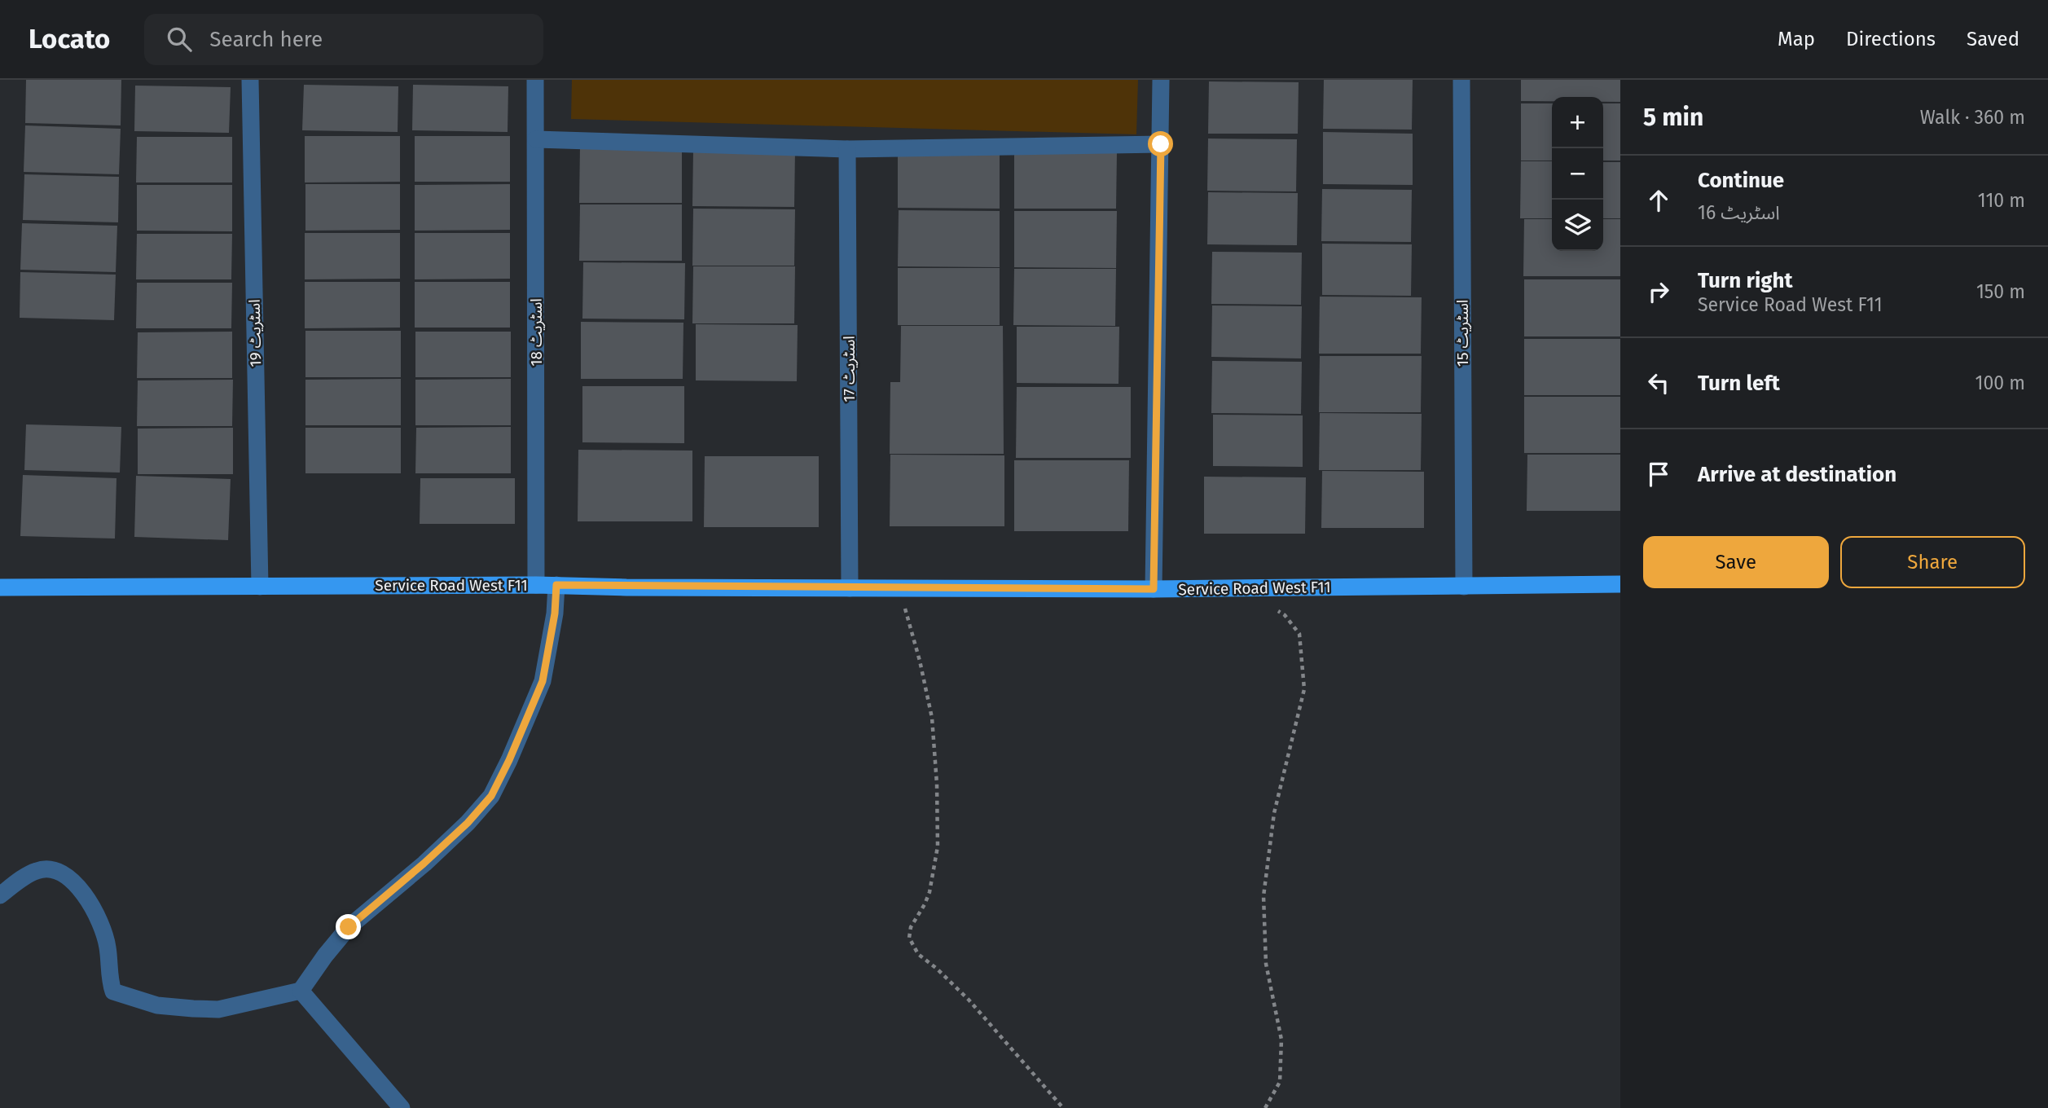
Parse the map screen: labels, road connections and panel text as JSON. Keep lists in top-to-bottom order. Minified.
{"streets":{"main road":["Service Road West F11"],"street":["اسٹریٹ 18","اسٹریٹ 19","اسٹریٹ 15","اسٹریٹ 17"]},"crossings":[["اسٹریٹ 18","Service Road West F11"],["اسٹریٹ 19","Service Road West F11"],["اسٹریٹ 15","Service Road West F11"],["اسٹریٹ 17","Service Road West F11"]],"page":{"header":"Locato","search":"Search here","nav":["Map","Directions","Saved"],"heading":["5 min","Walk · 360 m"],"map_buttons":["+","−"],"list":[["Continue","اسٹریٹ 16","110 m"],["Turn right","Service Road West F11","150 m"],["Turn left","100 m"],"Arrive at destination"],"buttons":["Save","Share"]}}
